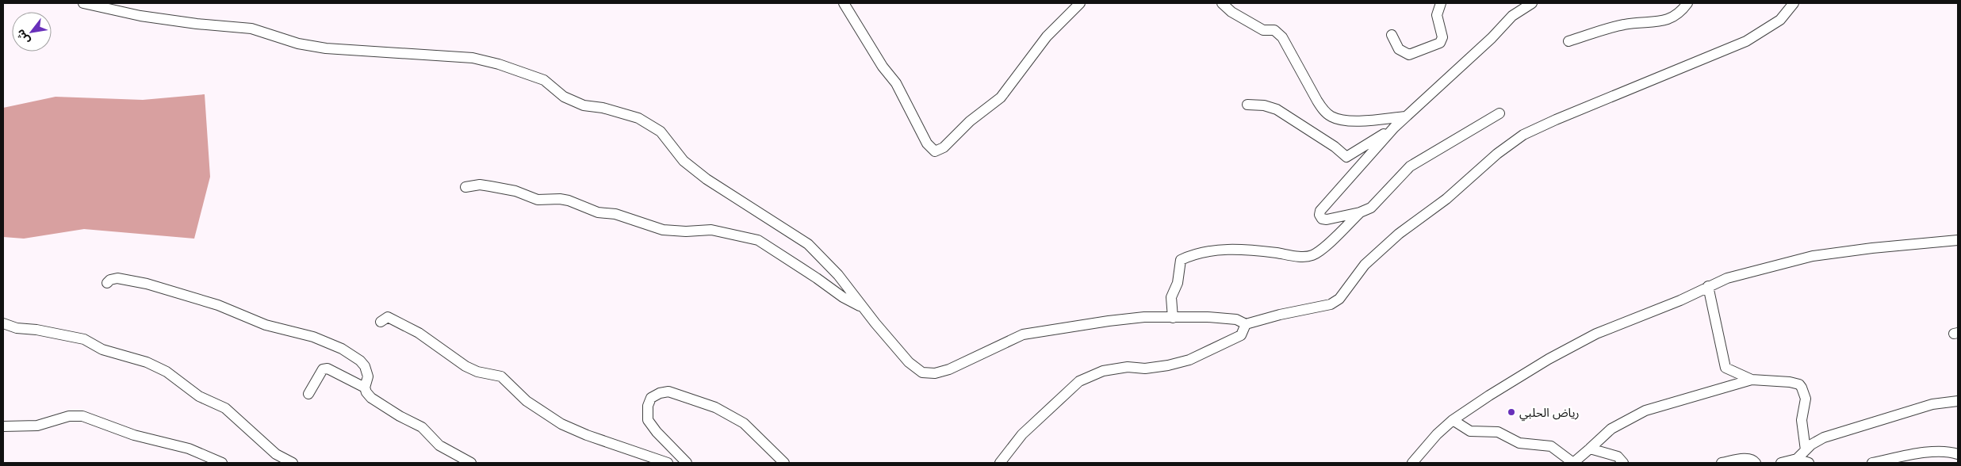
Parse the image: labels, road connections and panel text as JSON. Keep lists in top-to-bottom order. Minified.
{"places":["رياض الحلبي"],"north":"bottom left"}
